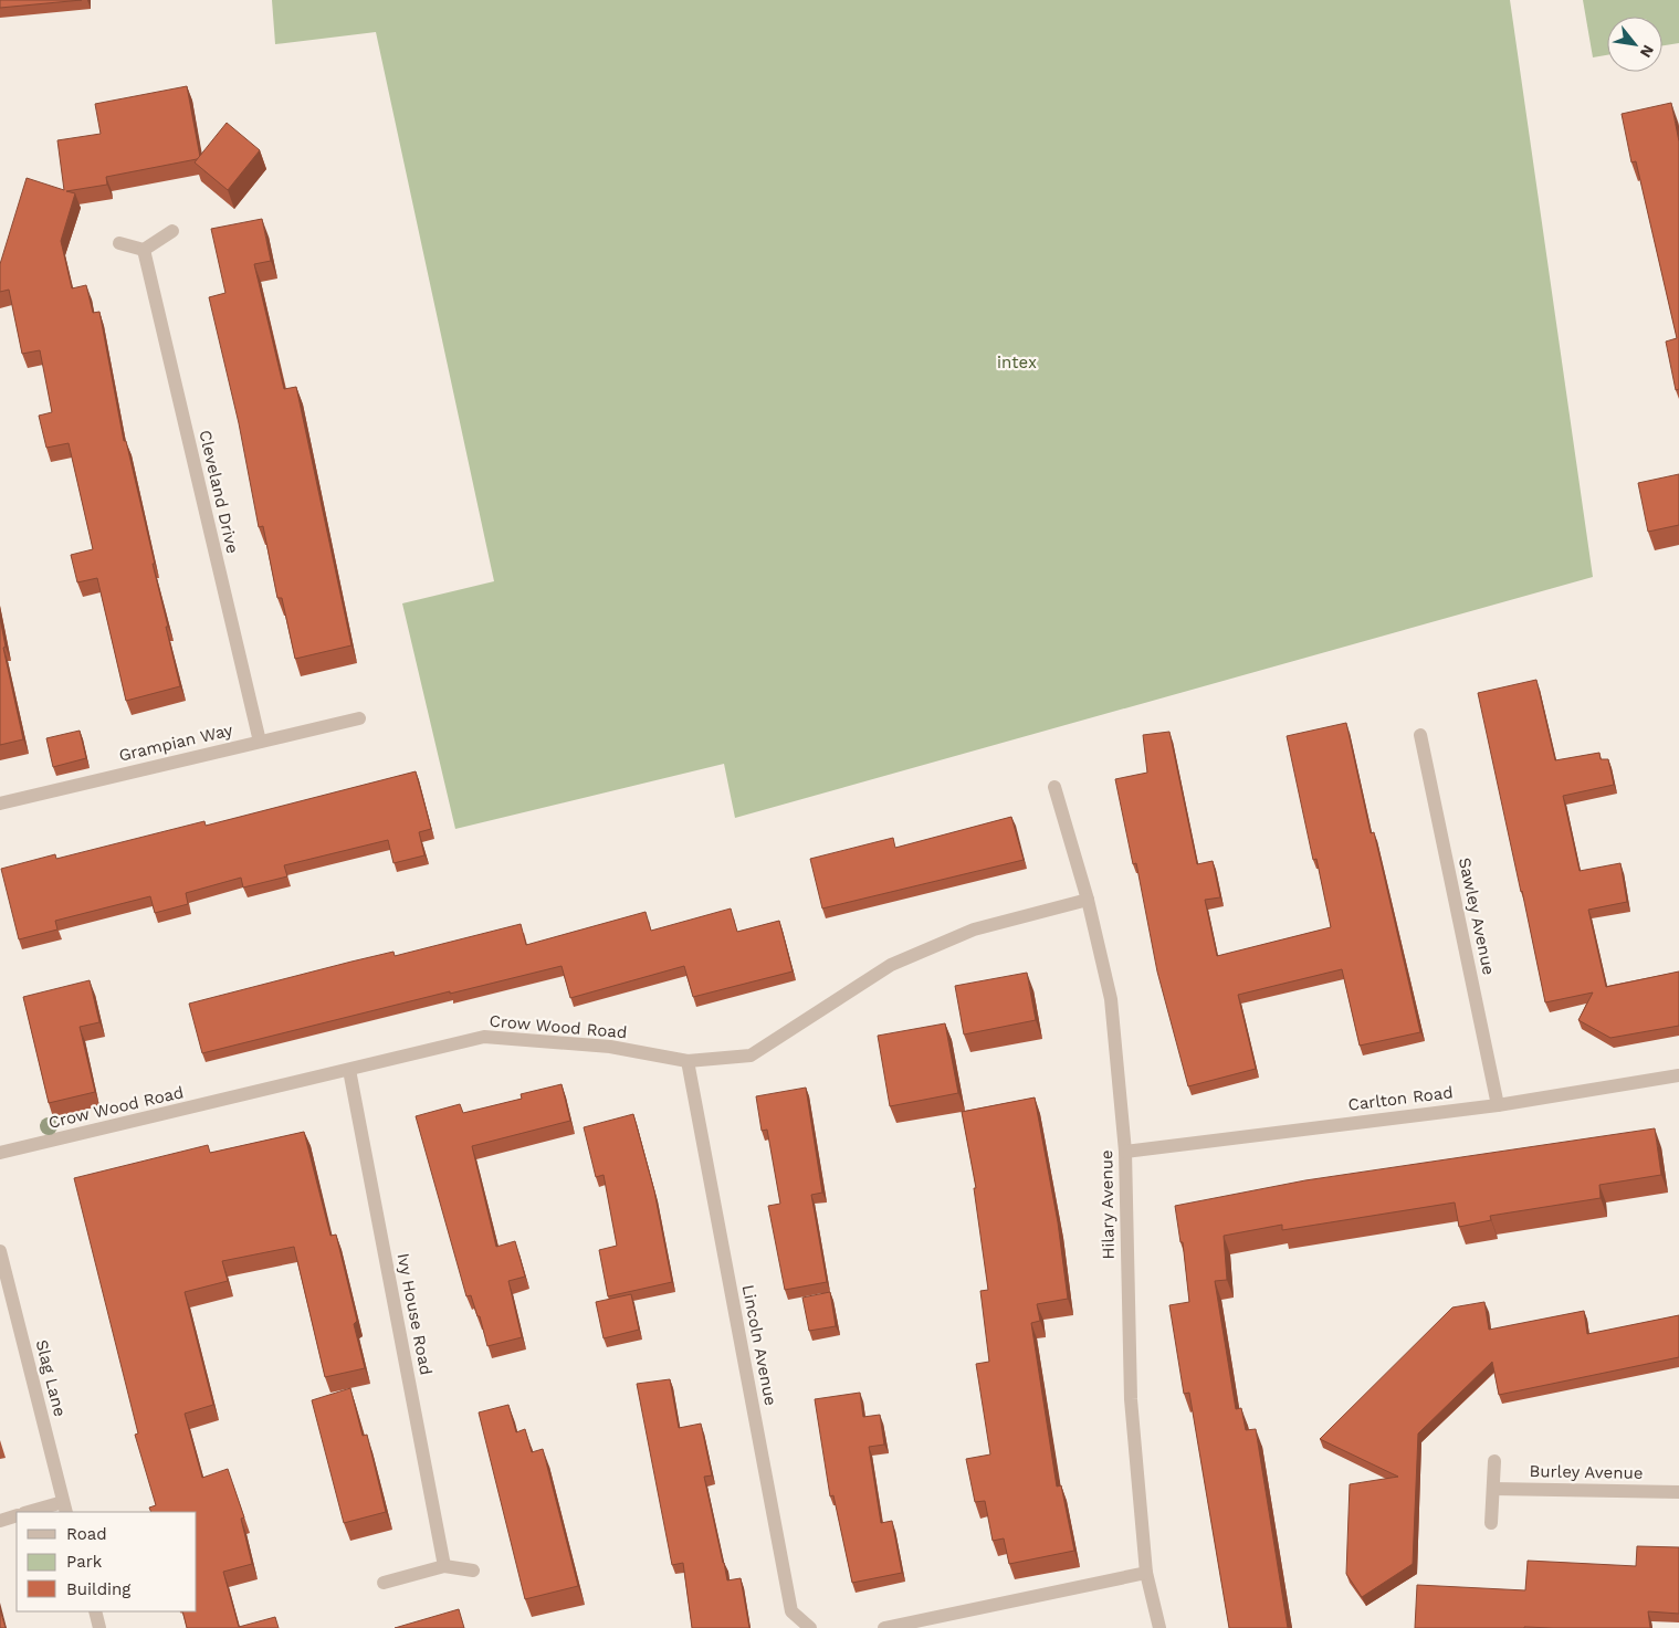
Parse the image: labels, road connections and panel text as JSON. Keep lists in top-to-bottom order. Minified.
{"streets":{"street":["Cleveland Drive","Grampian Way","Sawley Avenue","Crow Wood Road","Carlton Road","Hilary Avenue","Ivy House Road","Lincoln Avenue","Slag Lane","Burley Avenue"]},"crossings":[["Cleveland Drive","Grampian Way"],["Sawley Avenue","Carlton Road"],["Crow Wood Road","Hilary Avenue"],["Crow Wood Road","Ivy House Road"],["Crow Wood Road","Lincoln Avenue"],["Carlton Road","Hilary Avenue"]],"parks":["intex"],"legend":["Road","Park","Building"],"north":"bottom right"}
